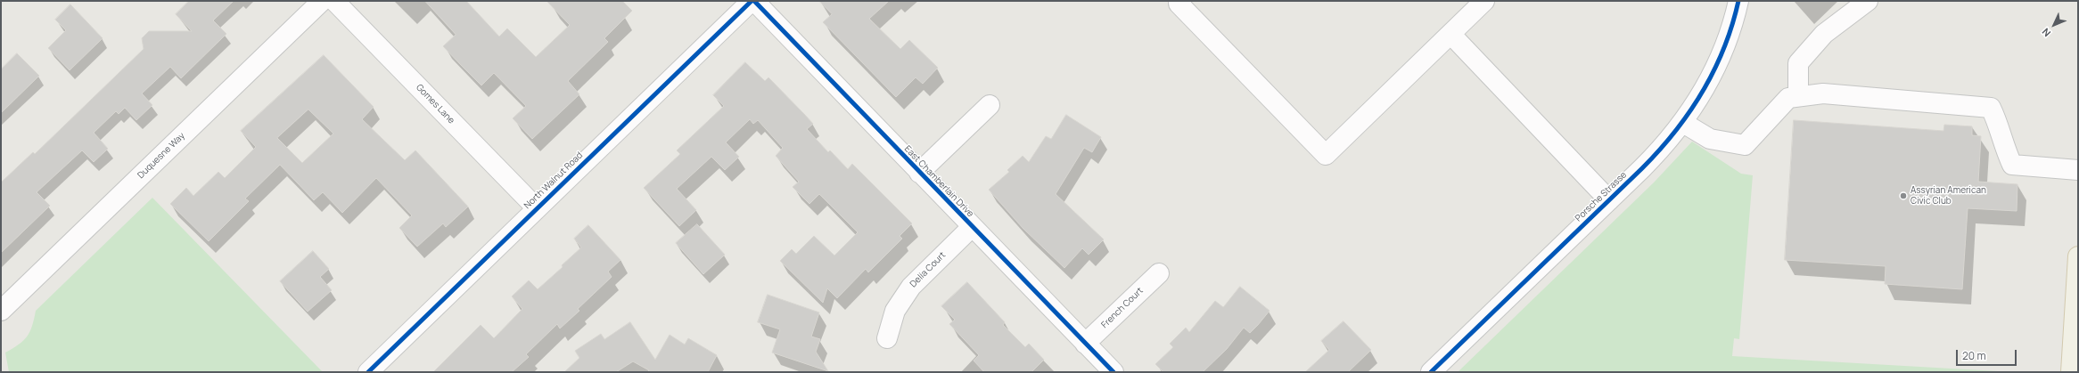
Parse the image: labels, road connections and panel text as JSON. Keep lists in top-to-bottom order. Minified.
{"streets":{"street":["Gomes Lane","Duquesne Way","North Walnut Road","East Chamberlain Drive","Porsche Strasse","Delia Court","French Court"]},"crossings":[["Gomes Lane","North Walnut Road"],["North Walnut Road","East Chamberlain Drive"],["East Chamberlain Drive","Delia Court"],["East Chamberlain Drive","French Court"]],"places":["Assyrian American Civic Club"],"scale_bar":"20 m","north":"bottom left"}
